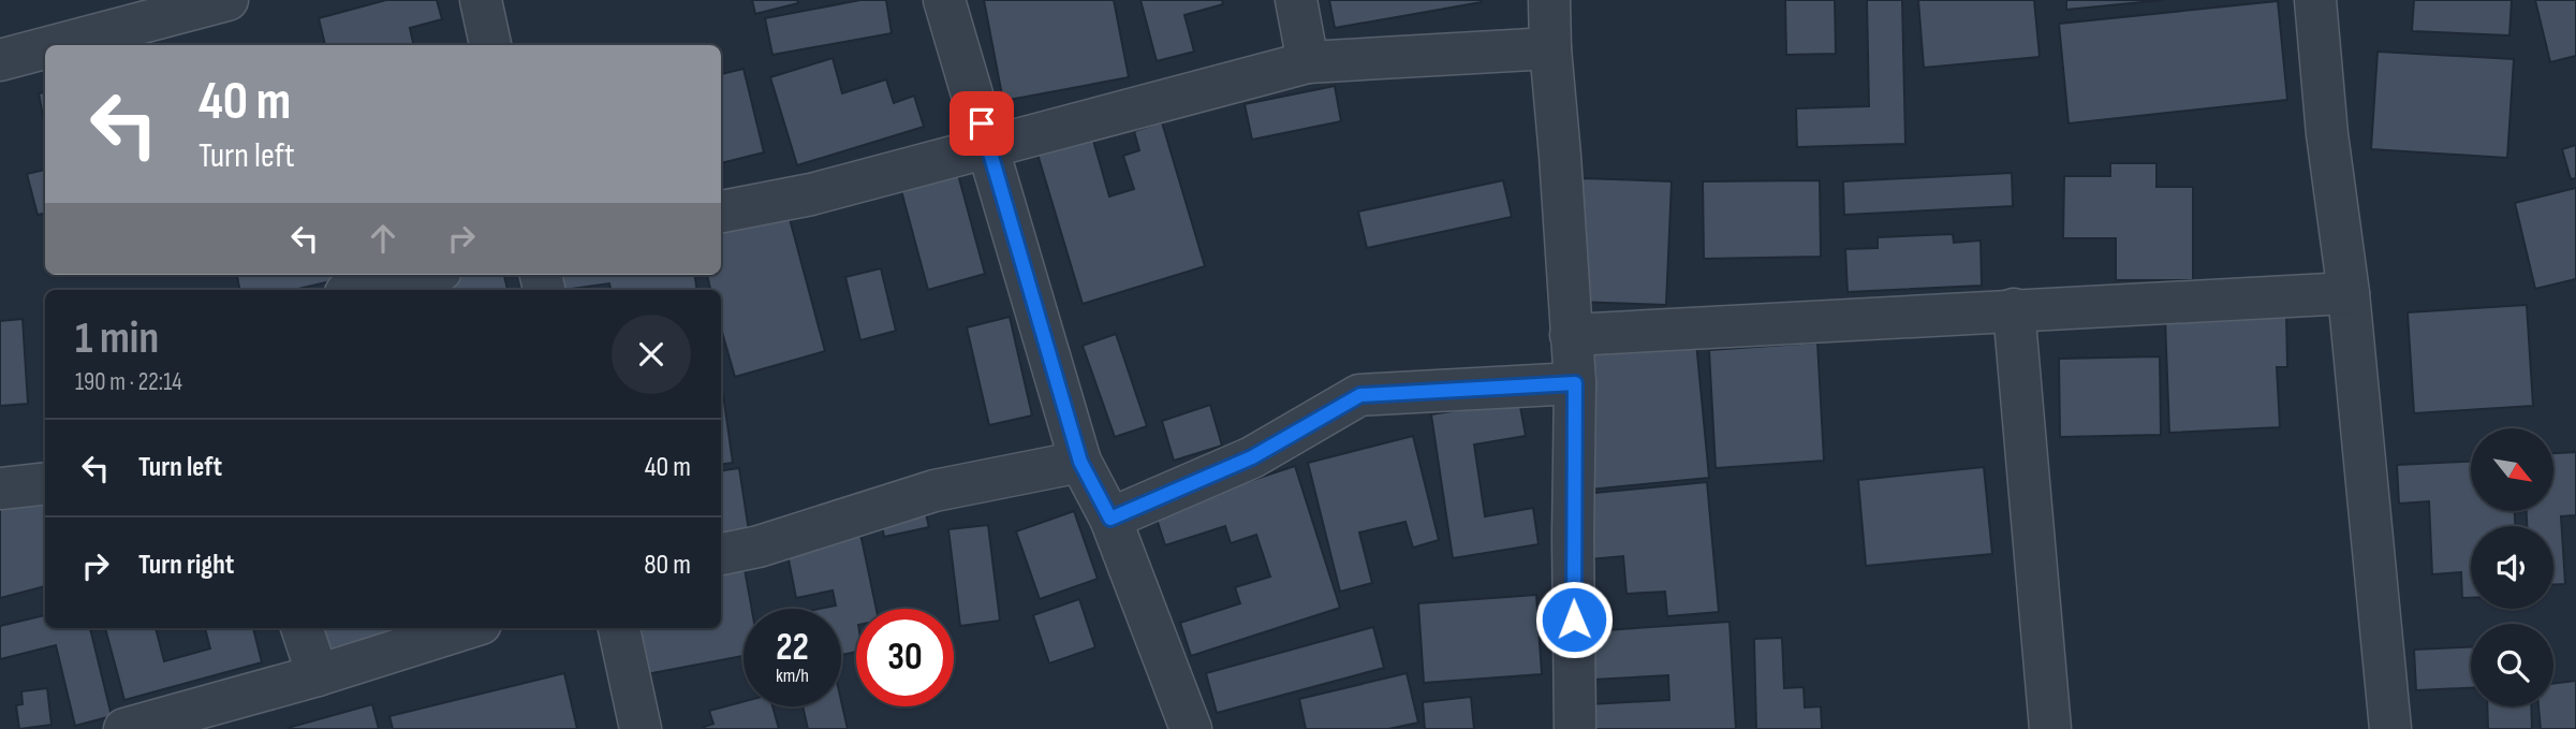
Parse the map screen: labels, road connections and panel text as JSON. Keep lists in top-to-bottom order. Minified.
{"north":"bottom right","page":{"turn":["40 m","Turn left"],"heading":["1 min","190 m · 22:14"],"list":[{"name":"Turn left","value":"40 m"},{"name":"Turn right","value":"80 m"}],"speed":"22 km/h","limit":"30"}}
